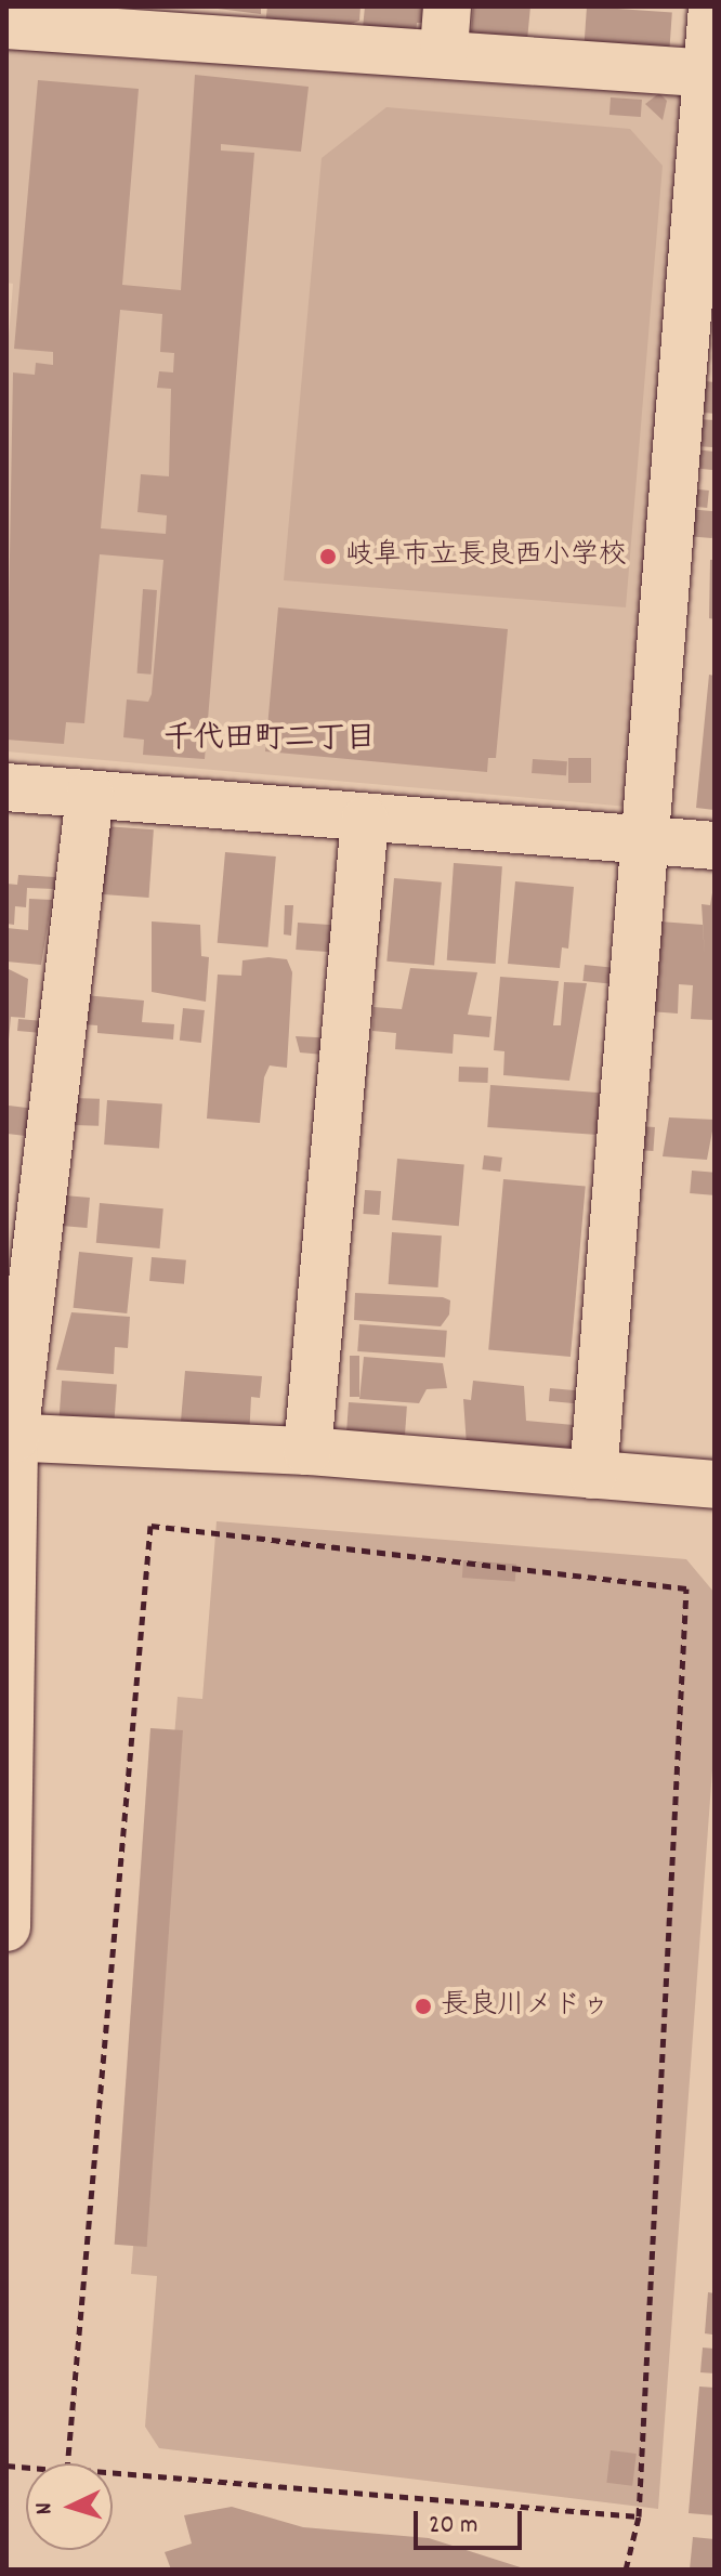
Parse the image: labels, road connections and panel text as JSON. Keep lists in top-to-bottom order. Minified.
{"districts":["千代田町二丁目"],"places":["岐阜市立長良西小学校","長良川メドゥ"],"scale_bar":"20 m","north":"left"}
